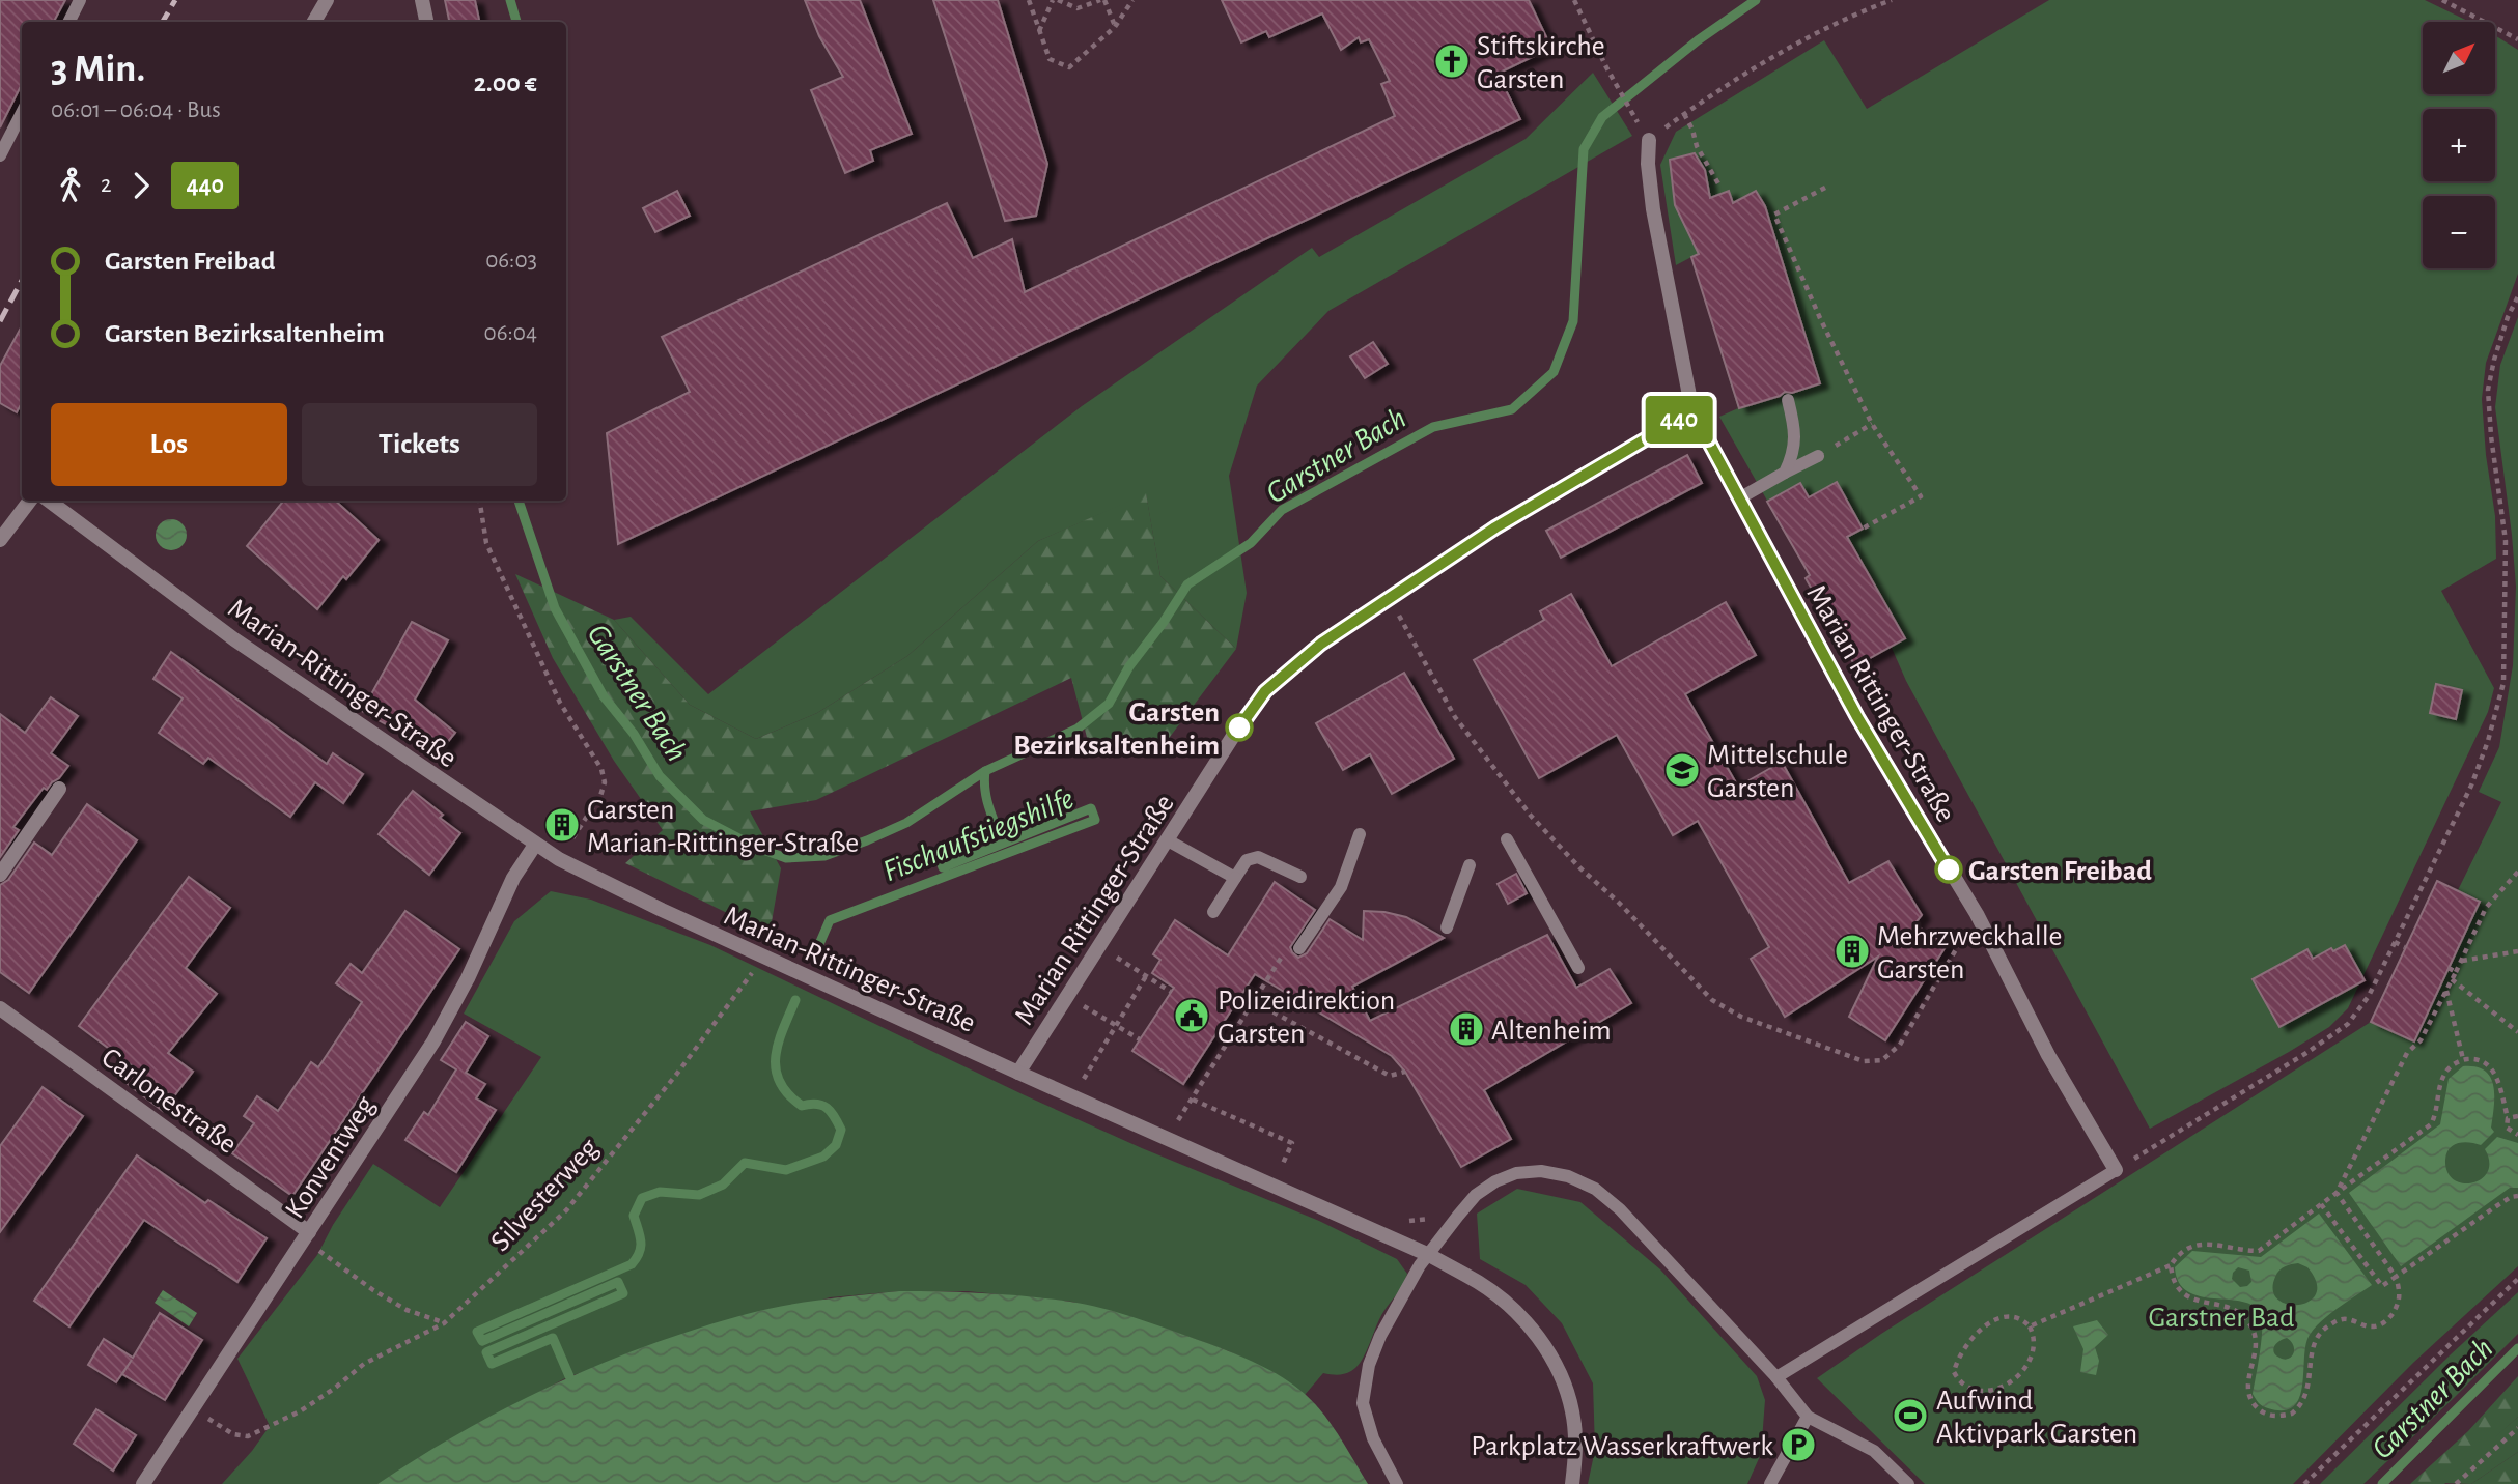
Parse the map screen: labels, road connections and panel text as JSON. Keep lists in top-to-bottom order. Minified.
{"streets":{"street":["Marian-Rittinger-Straße","Marian Rittinger-Straße","Carlonestraße","Konventweg"],"path":["Silvesterweg"]},"crossings":[["Marian-Rittinger-Straße","Marian Rittinger-Straße"],["Marian-Rittinger-Straße","Konventweg"],["Marian-Rittinger-Straße","Silvesterweg"],["Carlonestraße","Konventweg"],["Konventweg","Silvesterweg"]],"water":["Garstner Bach","Fischaufstiegshilfe"],"parks":["Garstner Bad"],"places":{"church":["Stiftskirche Garsten"],"other":["Garsten Bezirksaltenheim","Garsten Freibad"],"school or university":["Mittelschule Garsten"],"building":["Garsten Marian-Rittinger-Straße","Mehrzweckhalle Garsten","Altenheim"],"public building":["Polizeidirektion Garsten"],"sports":["Aufwind Aktivpark Garsten"],"parking":["Parkplatz Wasserkraftwerk"]},"lines":["bus line 440"],"north":"top right","page":{"on_map":"440","map_buttons":["+","−"],"heading":["3 Min.","06:01 – 06:04 · Bus","2.00 €"],"legs":["2","440"],"list":[{"name":"Garsten Freibad","value":"06:03"},{"name":"Garsten Bezirksaltenheim","value":"06:04"}],"buttons":["Los","Tickets"]}}
